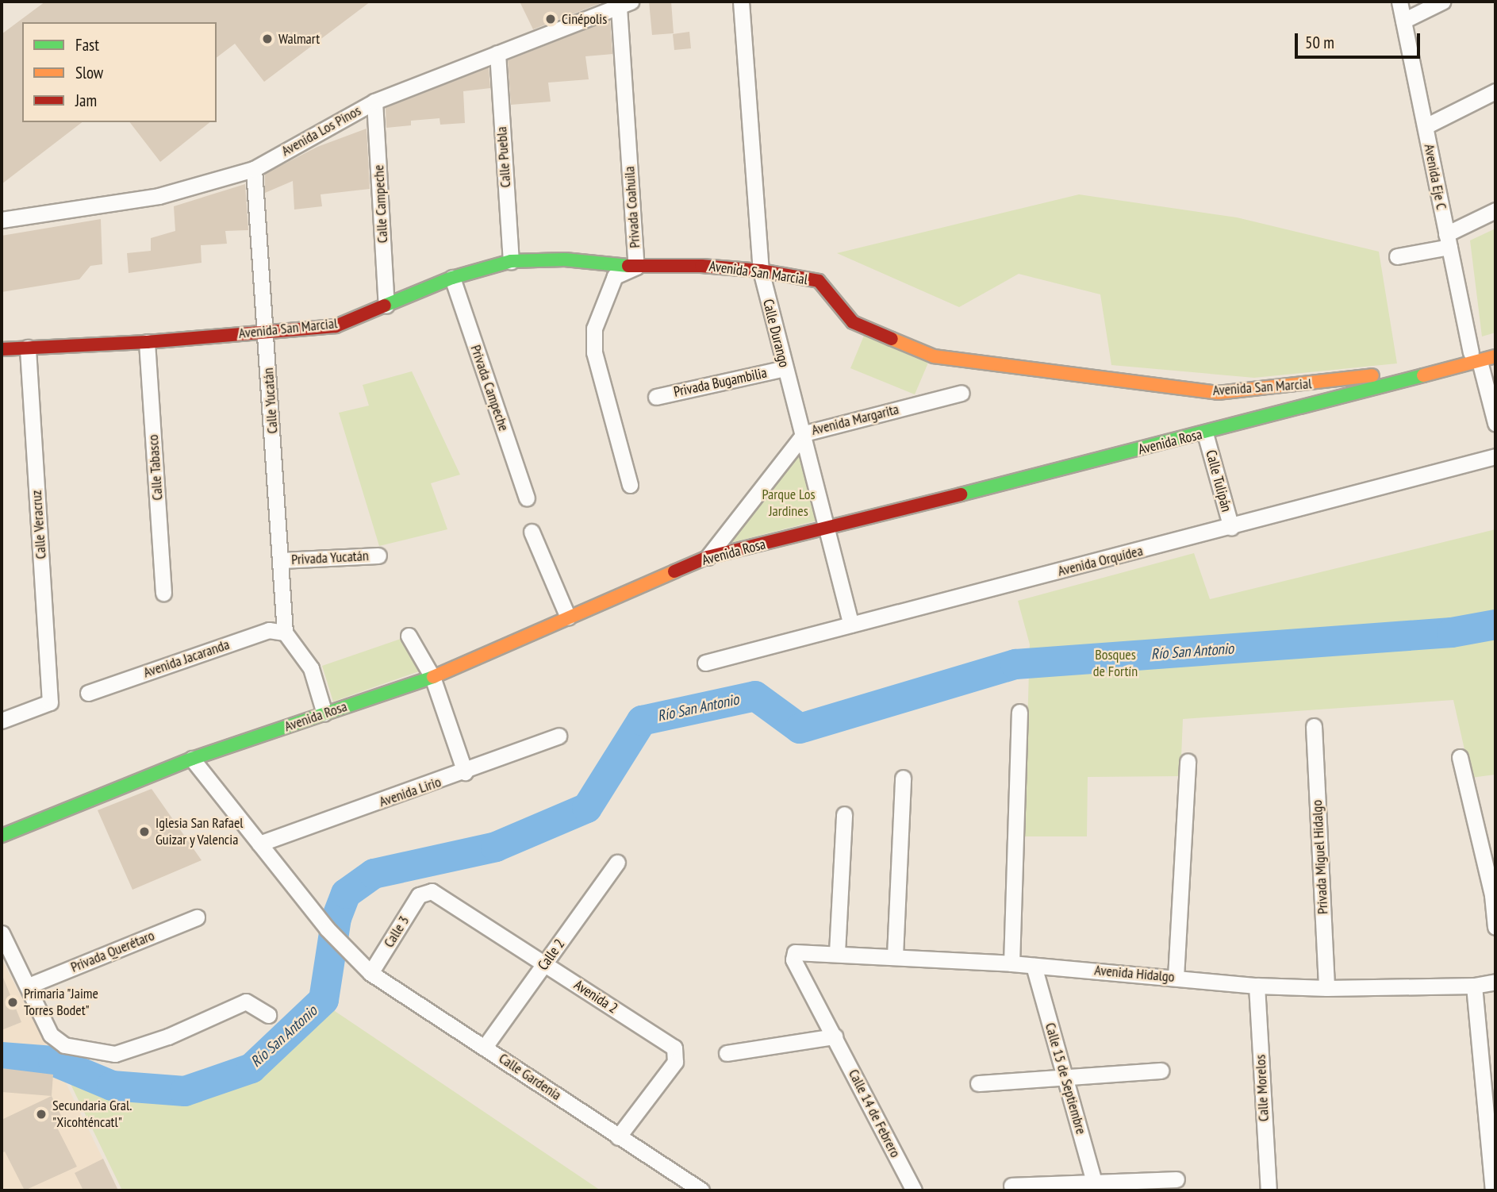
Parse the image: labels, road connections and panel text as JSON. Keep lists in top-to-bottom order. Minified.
{"streets":{"street":["Avenida Los Pinos","Calle Puebla","Avenida Eje C","Calle Campeche","Privada Coahuila","Avenida San Marcial","Calle Durango","Privada Bugambilia","Privada Campeche","Calle Yucatán","Avenida Margarita","Avenida Rosa","Calle Tabasco","Calle Tulipán","Calle Veracruz","Privada Yucatán","Avenida Orquídea","Avenida Jacaranda","Avenida Lirio","Privada Miguel Hidalgo","Calle 3","Privada Querétaro","Calle 2","Avenida Hidalgo","Avenida 2","Calle Gardenia","Calle 15 de Septiembre","Calle Morelos","Calle 14 de Febrero"]},"crossings":[["Avenida Los Pinos","Calle Puebla"],["Avenida Los Pinos","Calle Campeche"],["Avenida Los Pinos","Privada Coahuila"],["Avenida Los Pinos","Calle Yucatán"],["Calle Puebla","Avenida San Marcial"],["Avenida Eje C","Avenida San Marcial"],["Avenida Eje C","Avenida Rosa"],["Calle Campeche","Avenida San Marcial"],["Privada Coahuila","Avenida San Marcial"],["Avenida San Marcial","Calle Durango"],["Avenida San Marcial","Privada Campeche"],["Avenida San Marcial","Calle Yucatán"],["Avenida San Marcial","Avenida Rosa"],["Avenida San Marcial","Calle Tabasco"],["Avenida San Marcial","Calle Veracruz"],["Calle Durango","Privada Bugambilia"],["Calle Durango","Avenida Margarita"],["Calle Durango","Avenida Rosa"],["Calle Durango","Avenida Orquídea"],["Calle Yucatán","Privada Yucatán"],["Calle Yucatán","Avenida Jacaranda"],["Avenida Margarita","Avenida Rosa"],["Avenida Rosa","Calle Tulipán"],["Calle Tulipán","Avenida Orquídea"],["Avenida Lirio","Calle Gardenia"],["Privada Miguel Hidalgo","Avenida Hidalgo"],["Calle 3","Avenida 2"],["Calle 3","Calle Gardenia"],["Calle 2","Avenida 2"],["Calle 2","Calle Gardenia"],["Avenida Hidalgo","Calle 15 de Septiembre"],["Avenida Hidalgo","Calle Morelos"],["Avenida Hidalgo","Calle 14 de Febrero"],["Avenida 2","Calle Gardenia"]],"water":["Río San Antonio"],"parks":["Parque Los Jardines","Bosques de Fortín"],"places":["Cinépolis","Walmart","Iglesia San Rafael Guizar y Valencia","Primaria \"Jaime Torres Bodet\"","Secundaria Gral. \"Xicohténcatl\""],"legend":["Fast","Slow","Jam"],"scale_bar":"50 m"}
